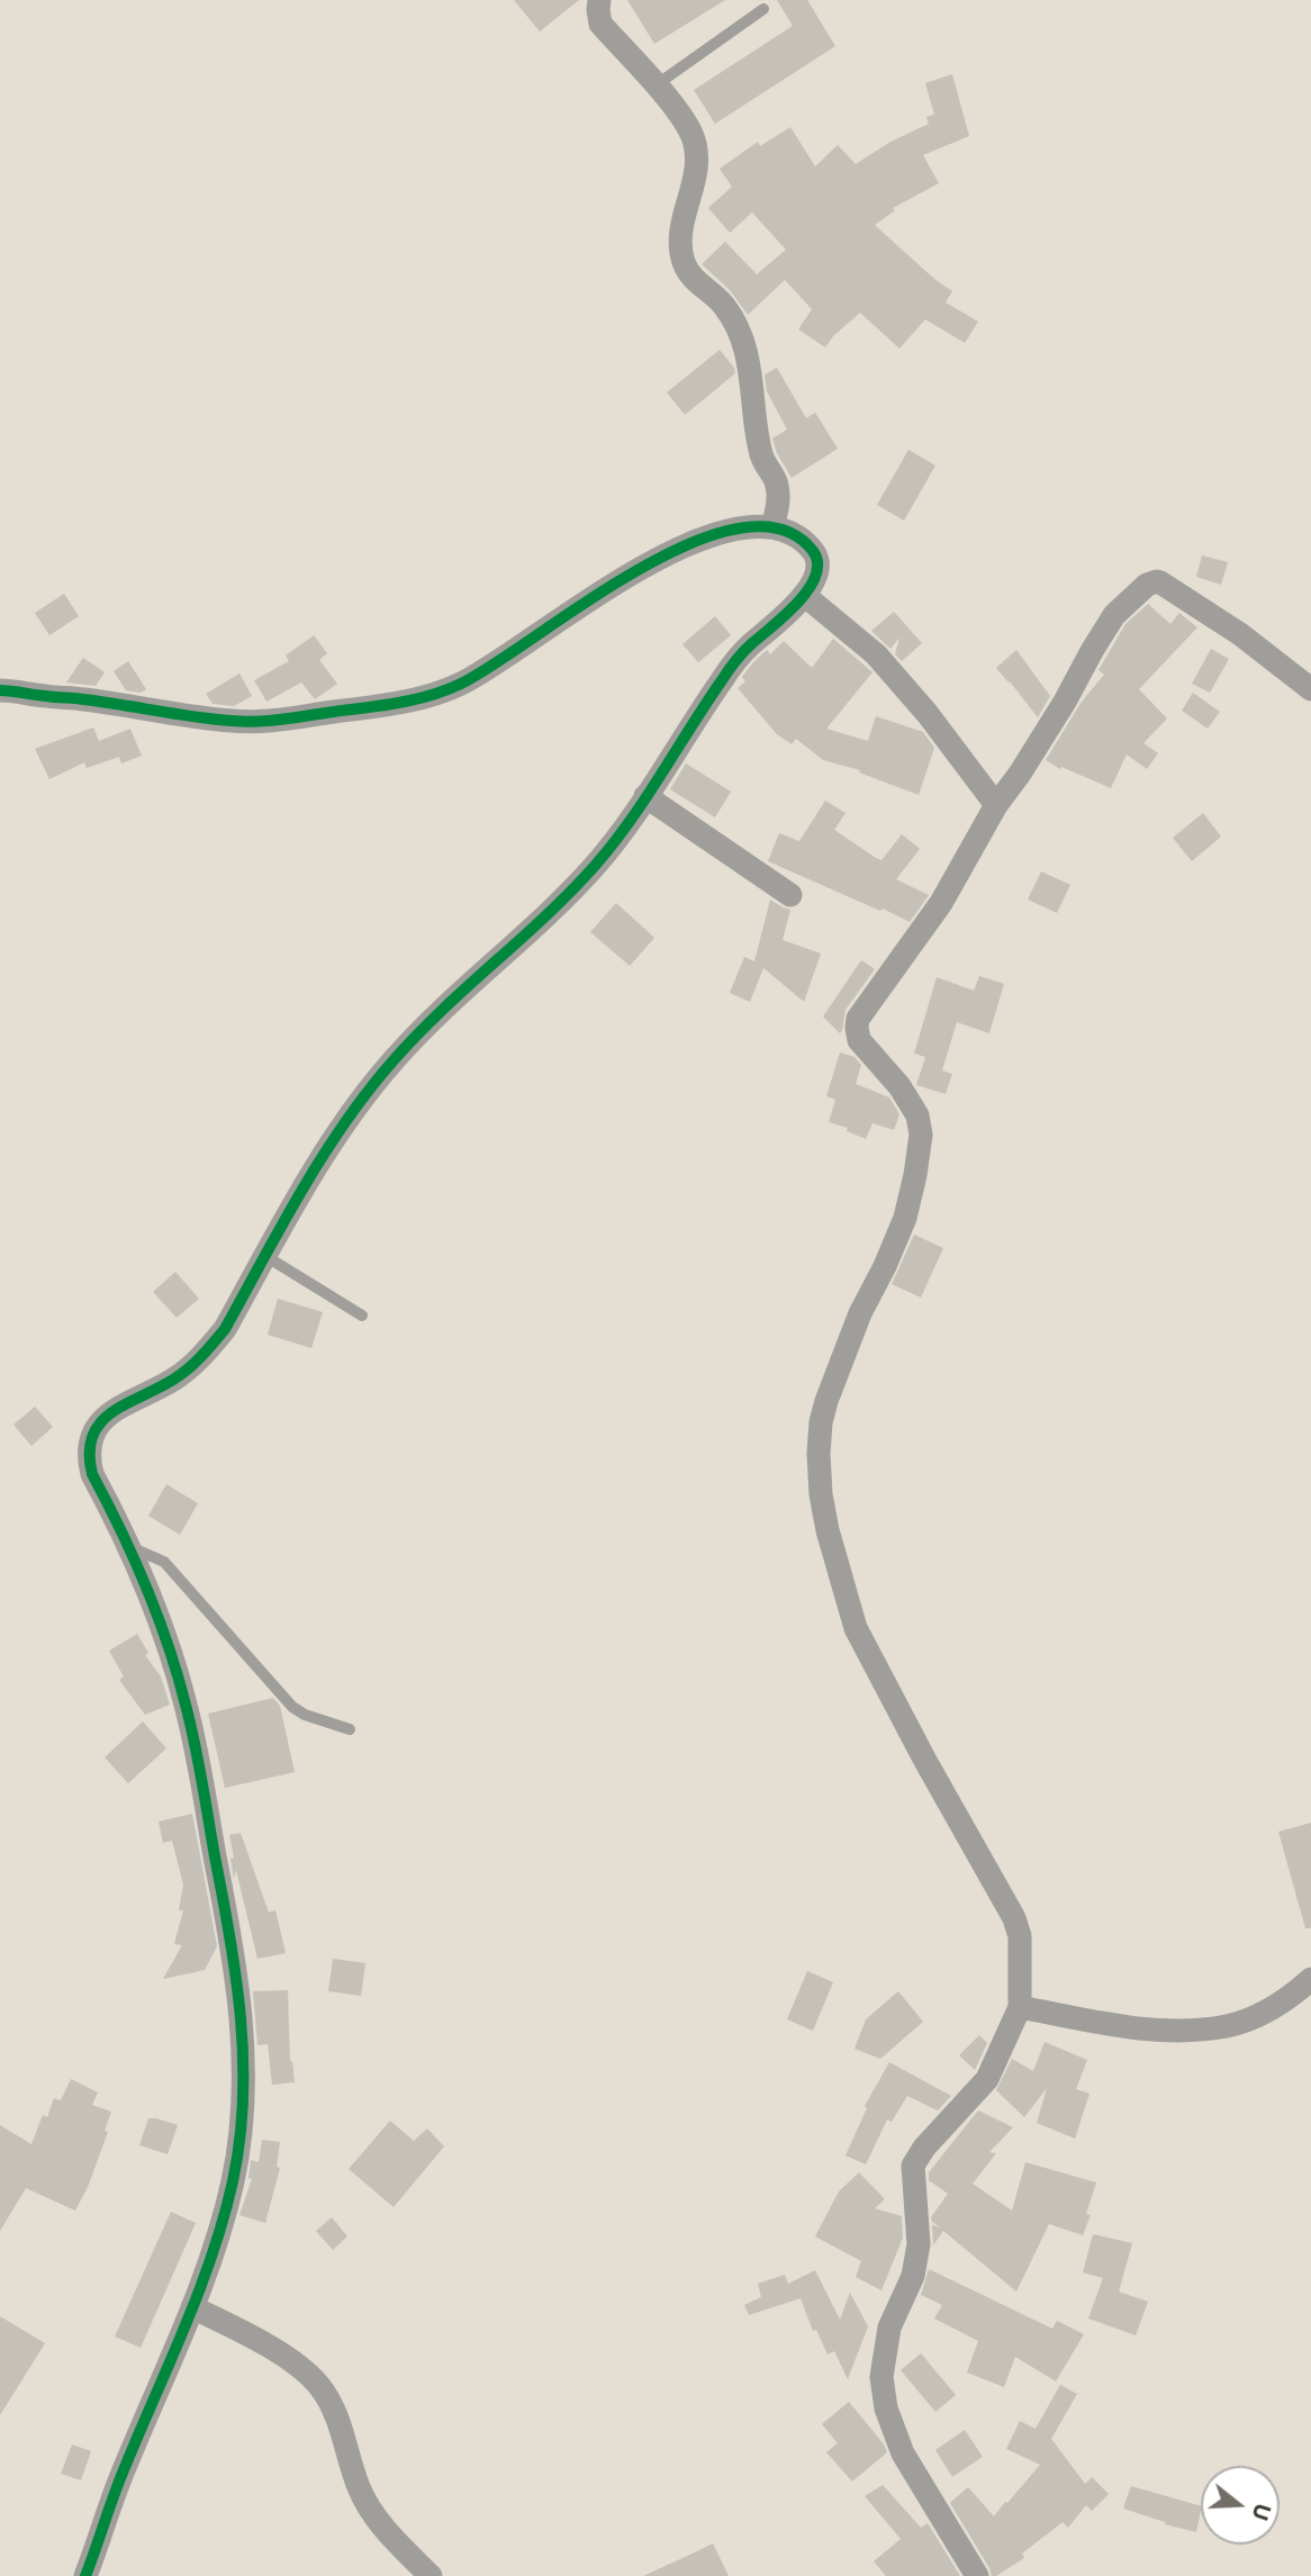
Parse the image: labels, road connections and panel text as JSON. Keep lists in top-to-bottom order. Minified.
{"north":"right"}
